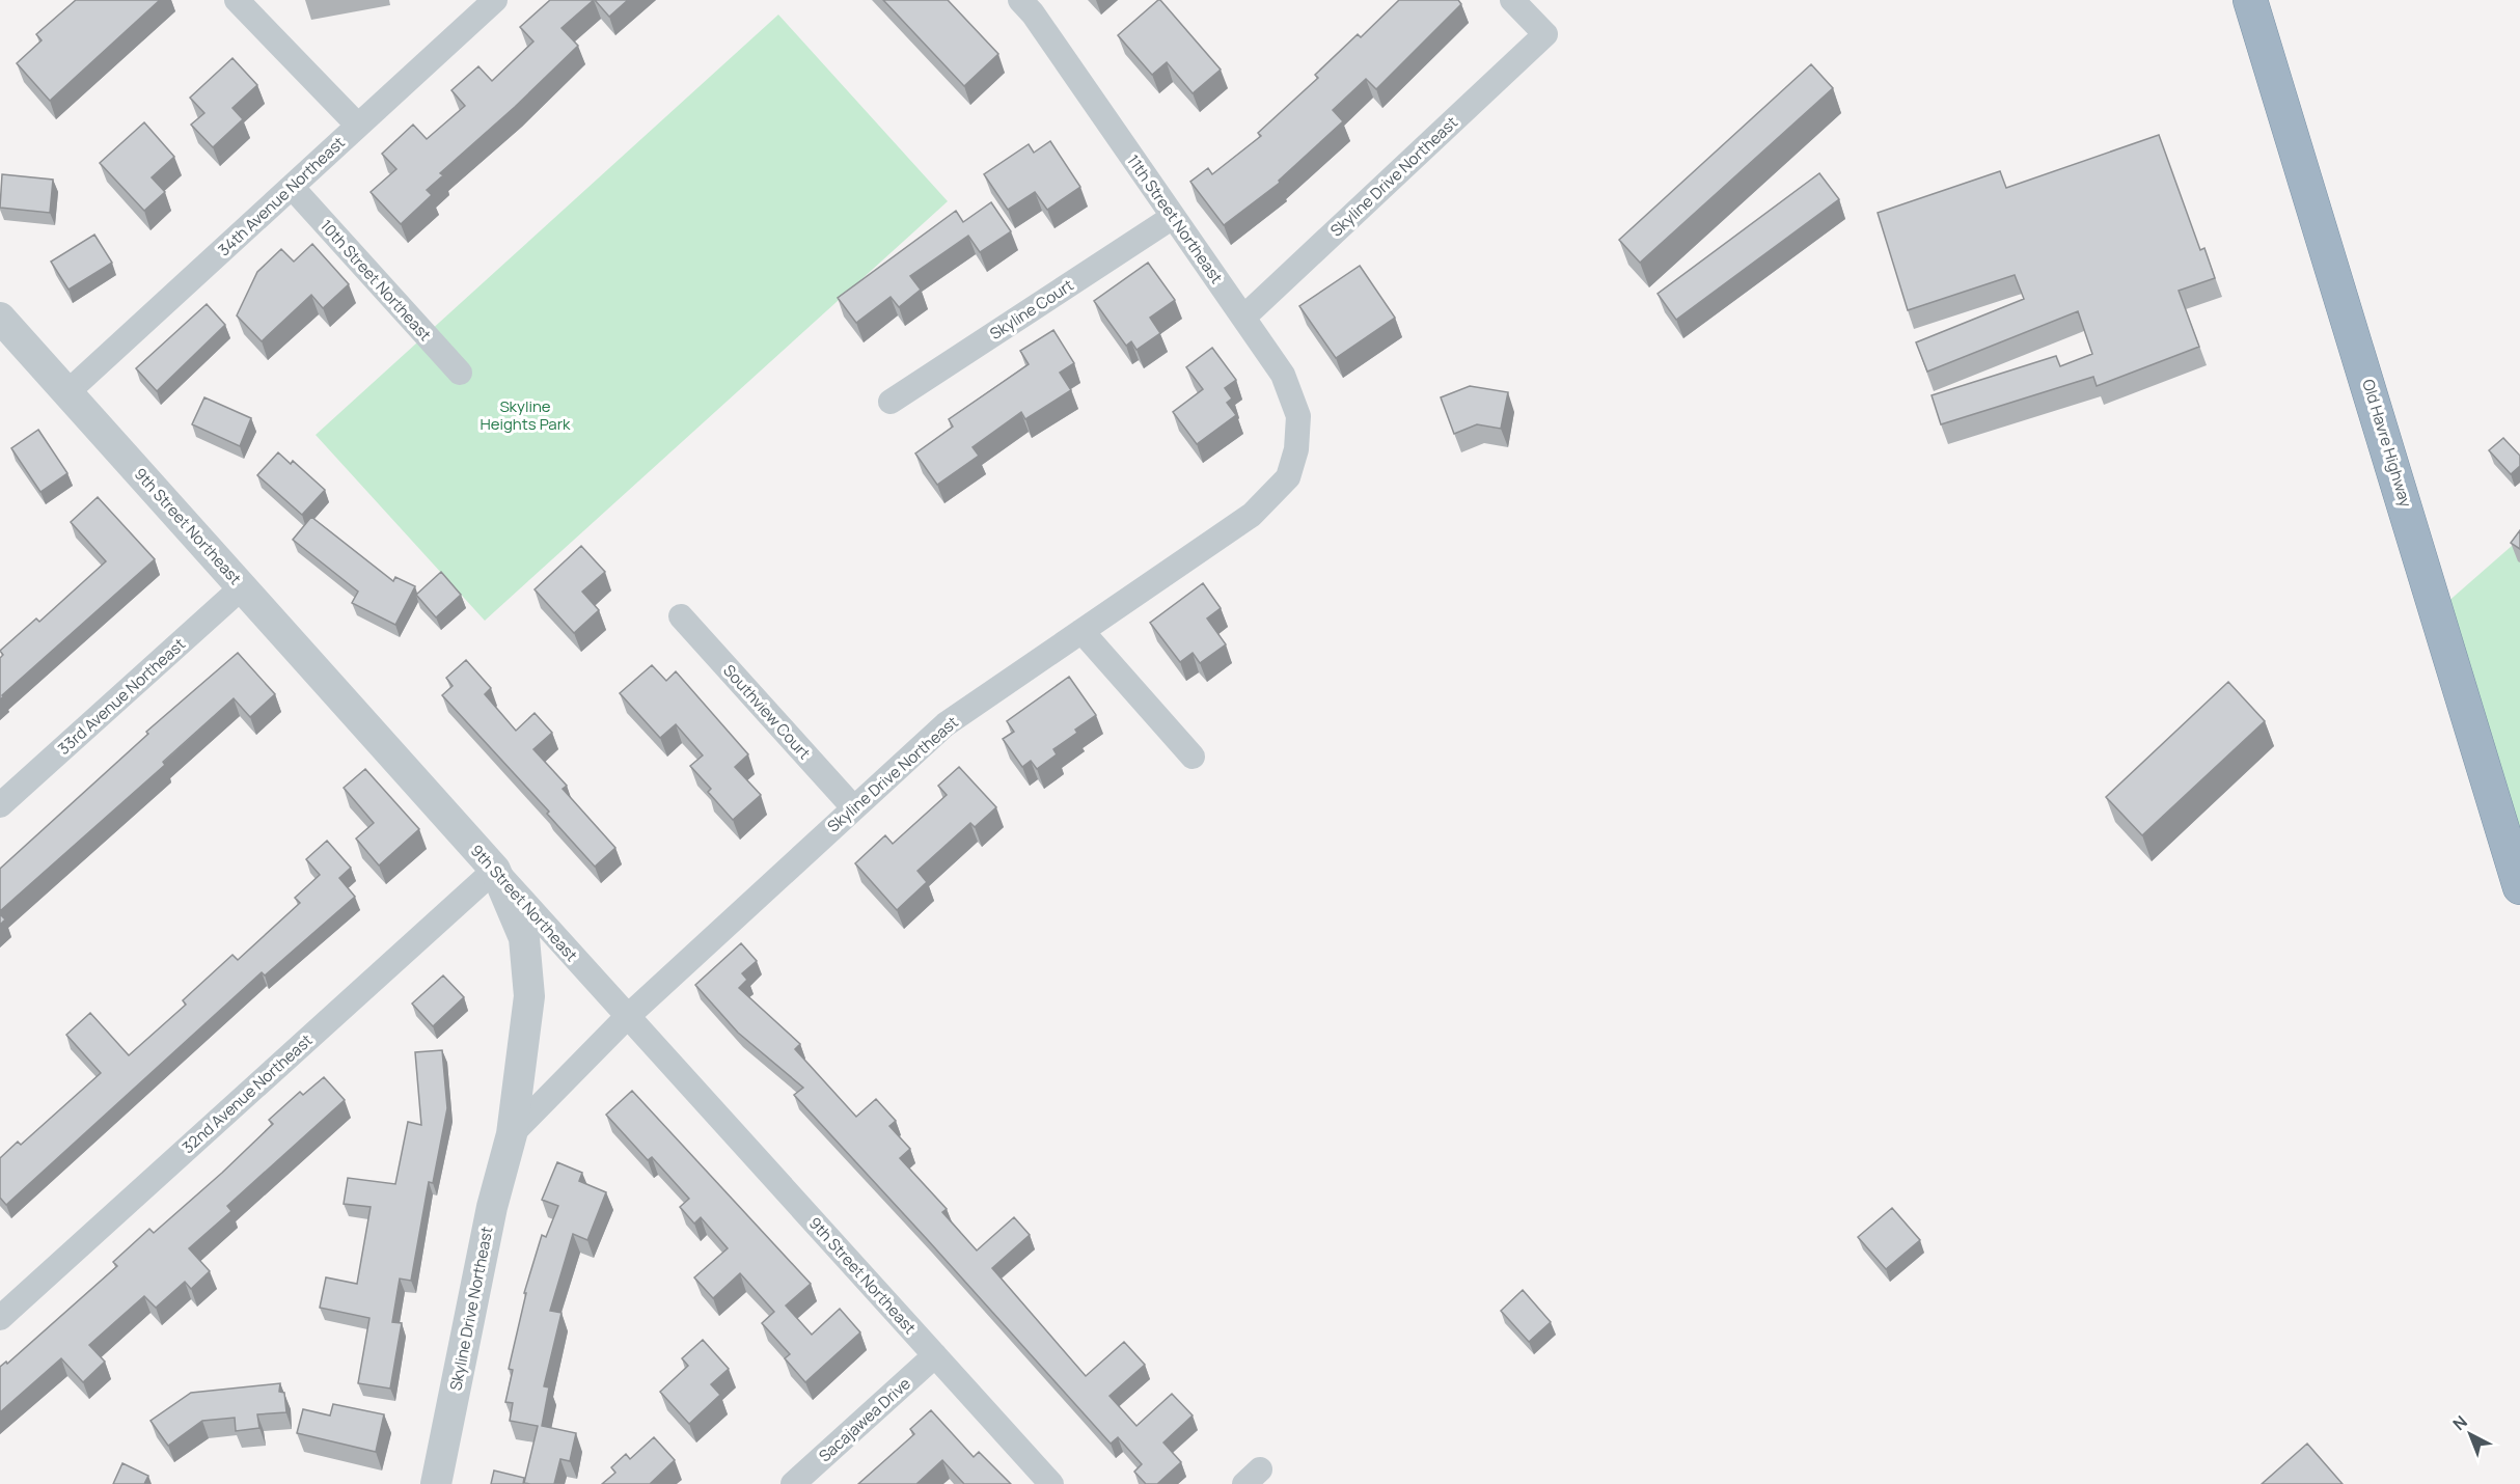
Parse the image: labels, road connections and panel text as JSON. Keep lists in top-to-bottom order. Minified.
{"streets":{"highway":["Old Havre Highway"],"street":["Skyline Drive Northeast","34th Avenue Northeast","11th Street Northeast","10th Street Northeast","Skyline Court","9th Street Northeast","33rd Avenue Northeast","Southview Court","32nd Avenue Northeast","Sacajawea Drive"]},"crossings":[["Skyline Drive Northeast","11th Street Northeast"],["Skyline Drive Northeast","9th Street Northeast"],["Skyline Drive Northeast","Southview Court"],["Skyline Drive Northeast","32nd Avenue Northeast"],["34th Avenue Northeast","10th Street Northeast"],["34th Avenue Northeast","9th Street Northeast"],["11th Street Northeast","Skyline Court"],["9th Street Northeast","33rd Avenue Northeast"],["9th Street Northeast","32nd Avenue Northeast"],["9th Street Northeast","Sacajawea Drive"]],"parks":["Skyline Heights Park"],"north":"top left"}
